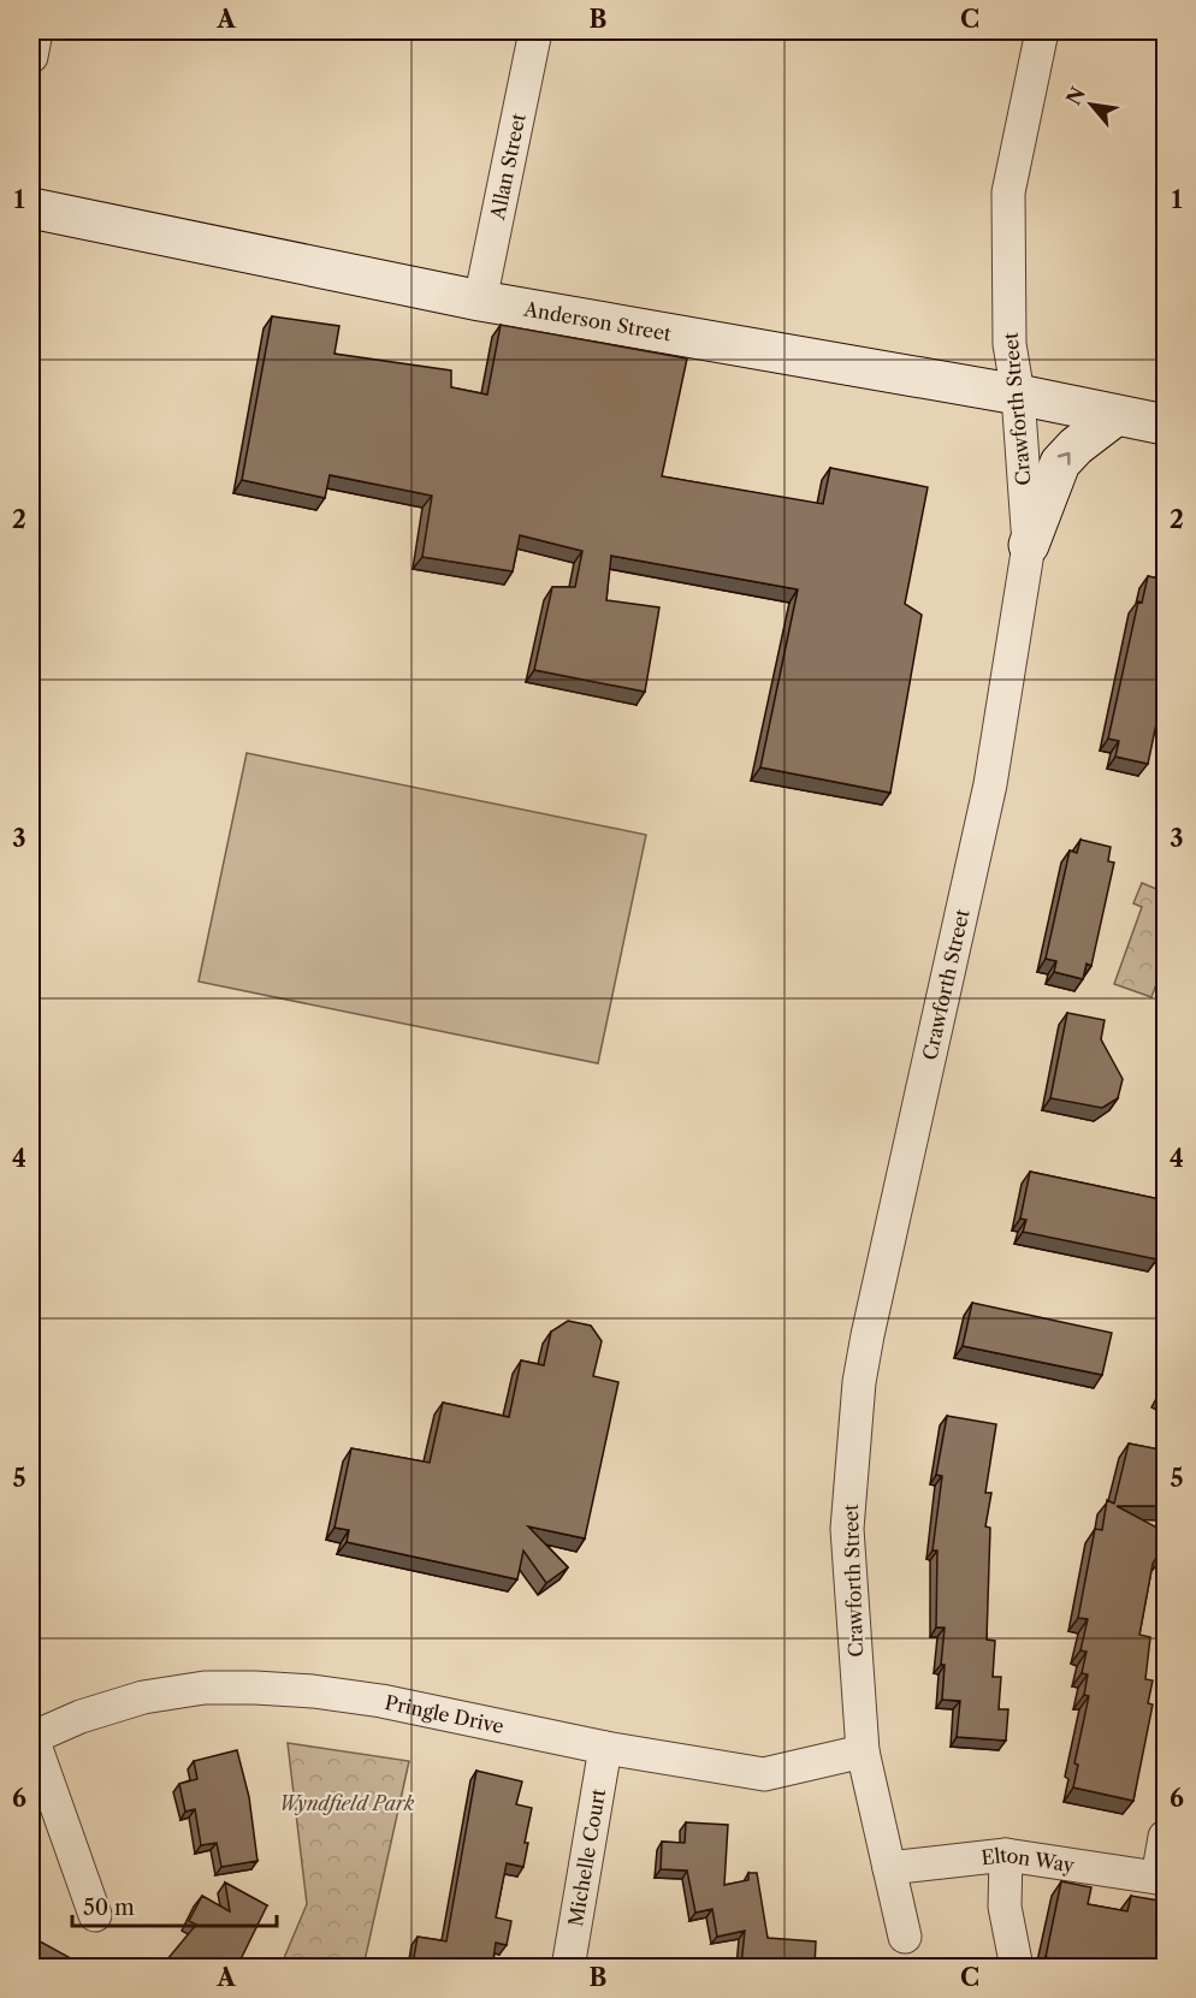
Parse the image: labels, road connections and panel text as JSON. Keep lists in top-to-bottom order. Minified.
{"streets":{"main road":["Anderson Street"],"street":["Allan Street","Crawforth Street","Pringle Drive","Michelle Court","Elton Way"]},"crossings":[["Allan Street","Anderson Street"],["Anderson Street","Crawforth Street"],["Crawforth Street","Pringle Drive"],["Crawforth Street","Elton Way"],["Pringle Drive","Michelle Court"]],"parks":["Wyndfield Park"],"scale_bar":"50 m","north":"top left","grid":{"columns":["A","B","C"],"rows":["1","2","3","4","5","6"]}}
